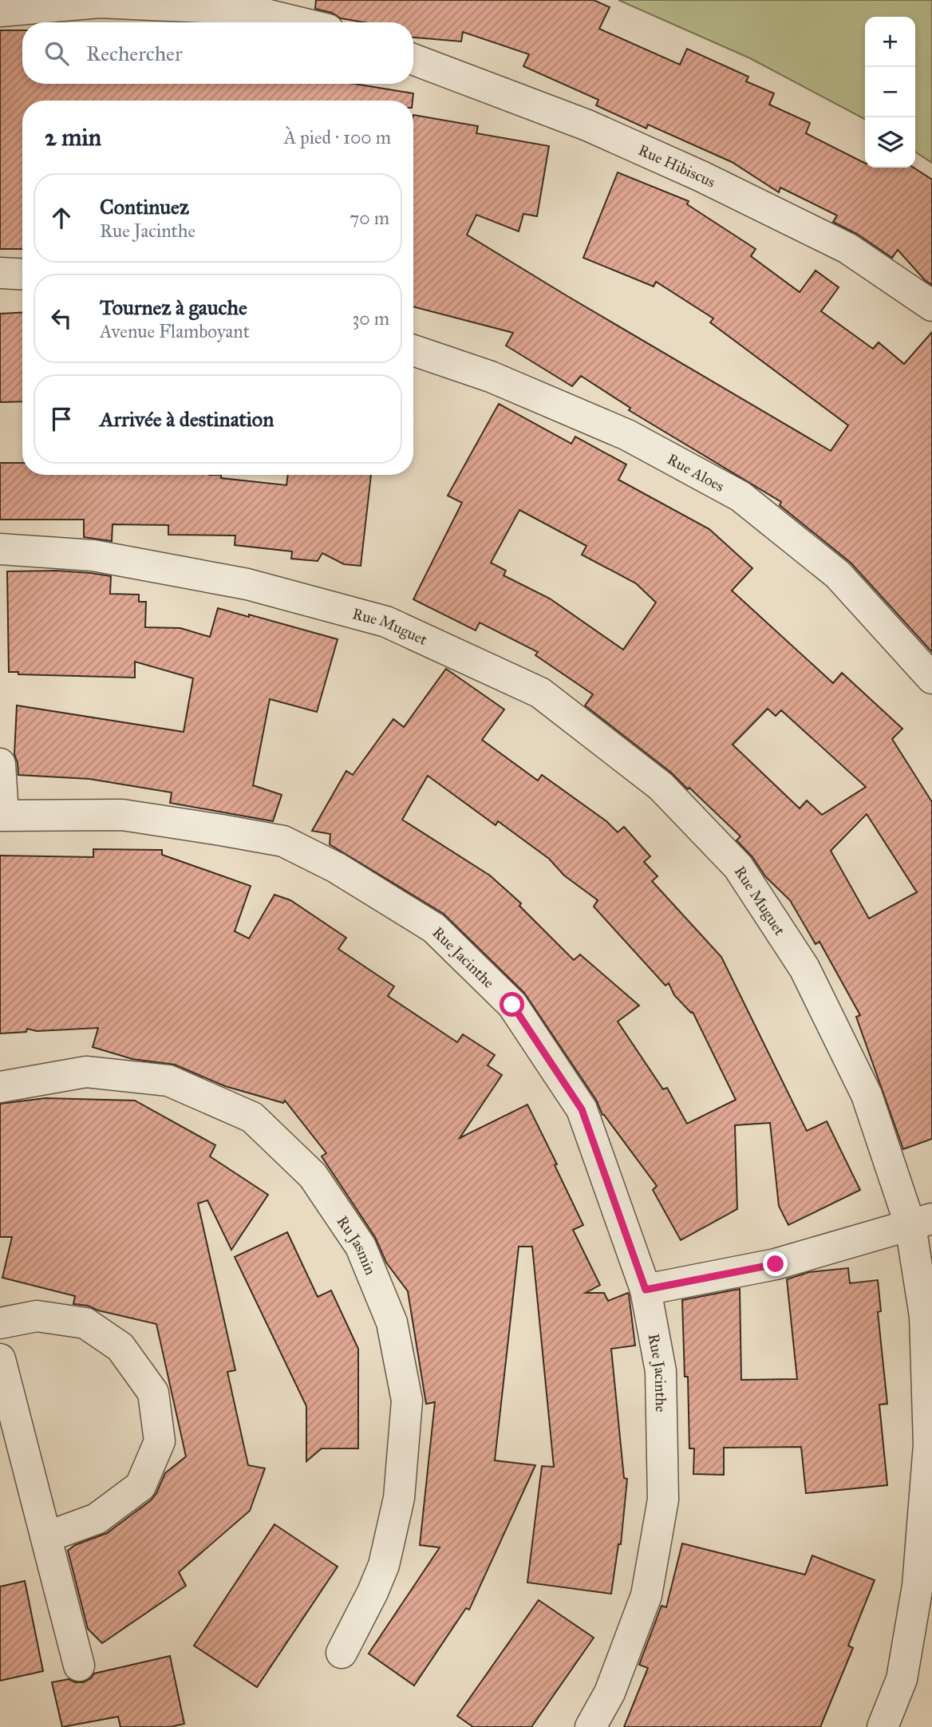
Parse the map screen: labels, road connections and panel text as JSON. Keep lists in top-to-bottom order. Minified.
{"streets":{"street":["Rue Hibiscus","Rue Aloes","Rue Muguet","Rue Jacinthe","Ru Jasmin"]},"page":{"map_buttons":["+","−"],"search":"Rechercher","heading":["2 min","À pied · 100 m"],"list":[["Continuez","Rue Jacinthe","70 m"],["Tournez à gauche","Avenue Flamboyant","30 m"],"Arrivée à destination"]}}
